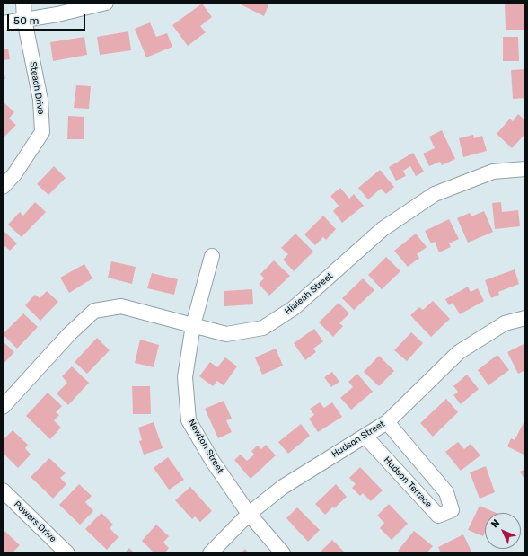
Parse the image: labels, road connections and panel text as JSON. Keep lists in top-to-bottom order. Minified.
{"streets":{"street":["Steach Drive","Hialeah Street","Hudson Street","Newton Street","Hudson Terrace","Powers Drive"]},"crossings":[["Hialeah Street","Newton Street"],["Hudson Street","Newton Street"],["Hudson Street","Hudson Terrace"]],"scale_bar":"50 m","north":"top left"}
